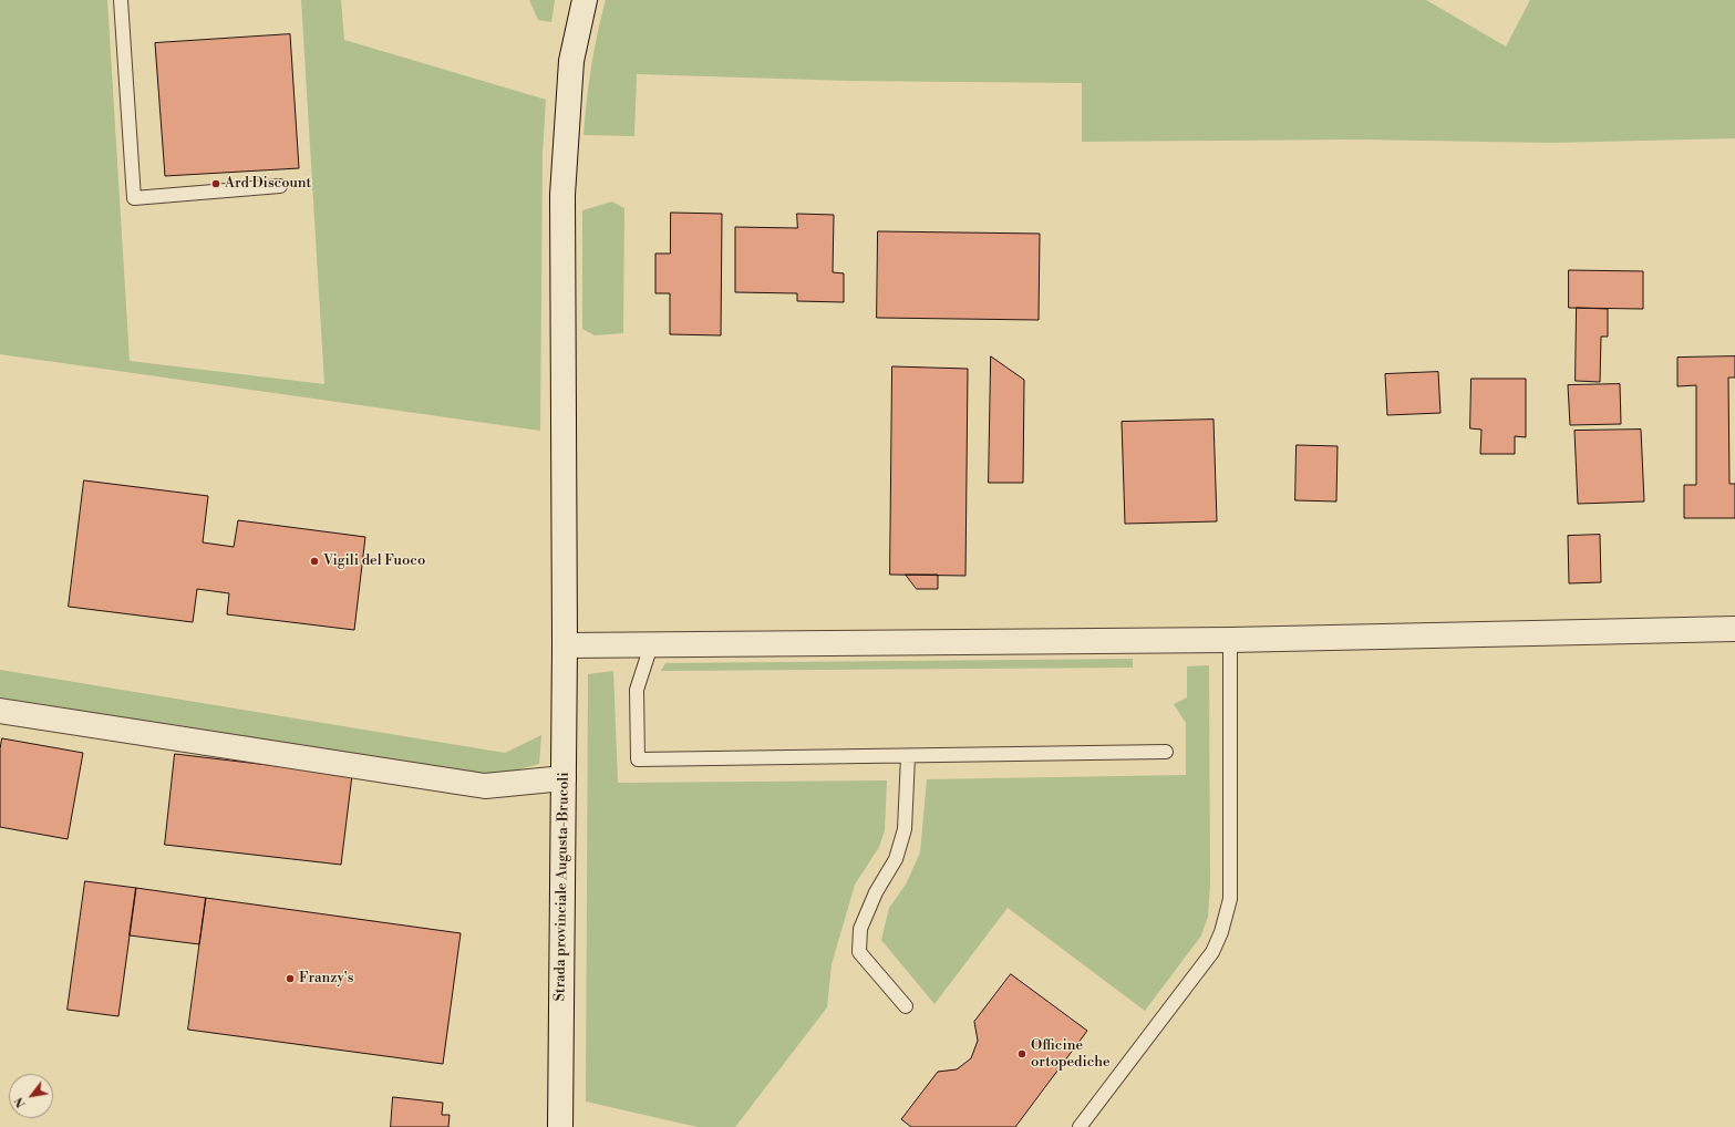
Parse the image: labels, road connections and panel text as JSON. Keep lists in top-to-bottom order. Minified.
{"streets":{"street":["Strada provinciale Augusta-Brucoli"]},"places":["Ard Discount","Vigili del Fuoco","Franzy's","Officine ortopediche"],"north":"bottom left"}
